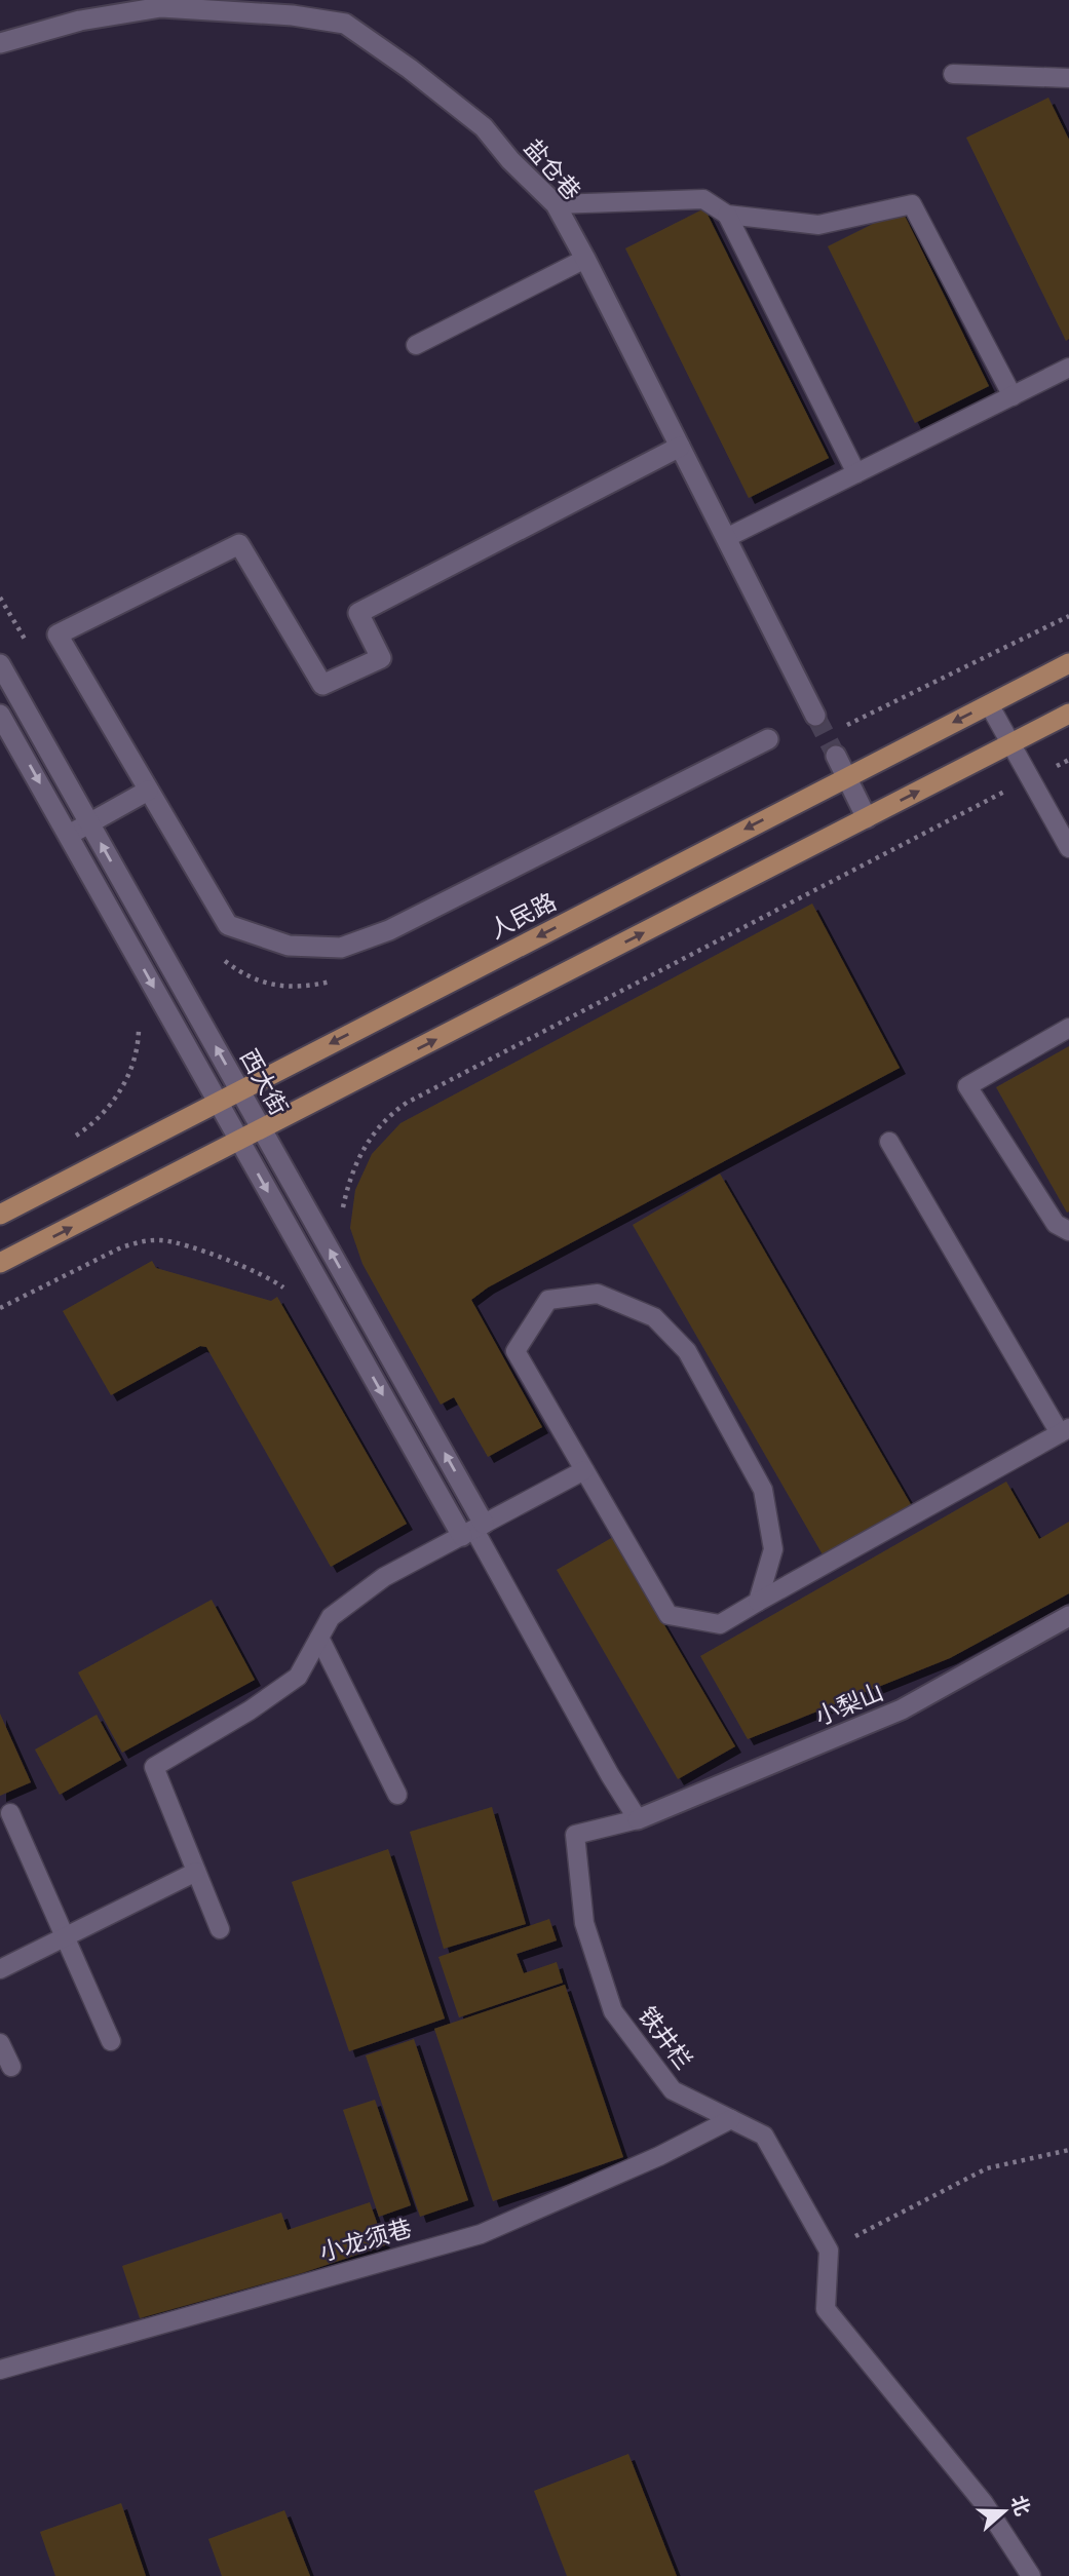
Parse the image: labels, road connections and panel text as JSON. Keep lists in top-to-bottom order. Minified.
{"streets":{"main road":["人民路"],"street":["盐仓巷","西大街","小梨山"],"lane":["铁井栏","小龙须巷"]},"crossings":[["人民路","西大街"],["小梨山","铁井栏"],["铁井栏","小龙须巷"]],"north":"right"}
